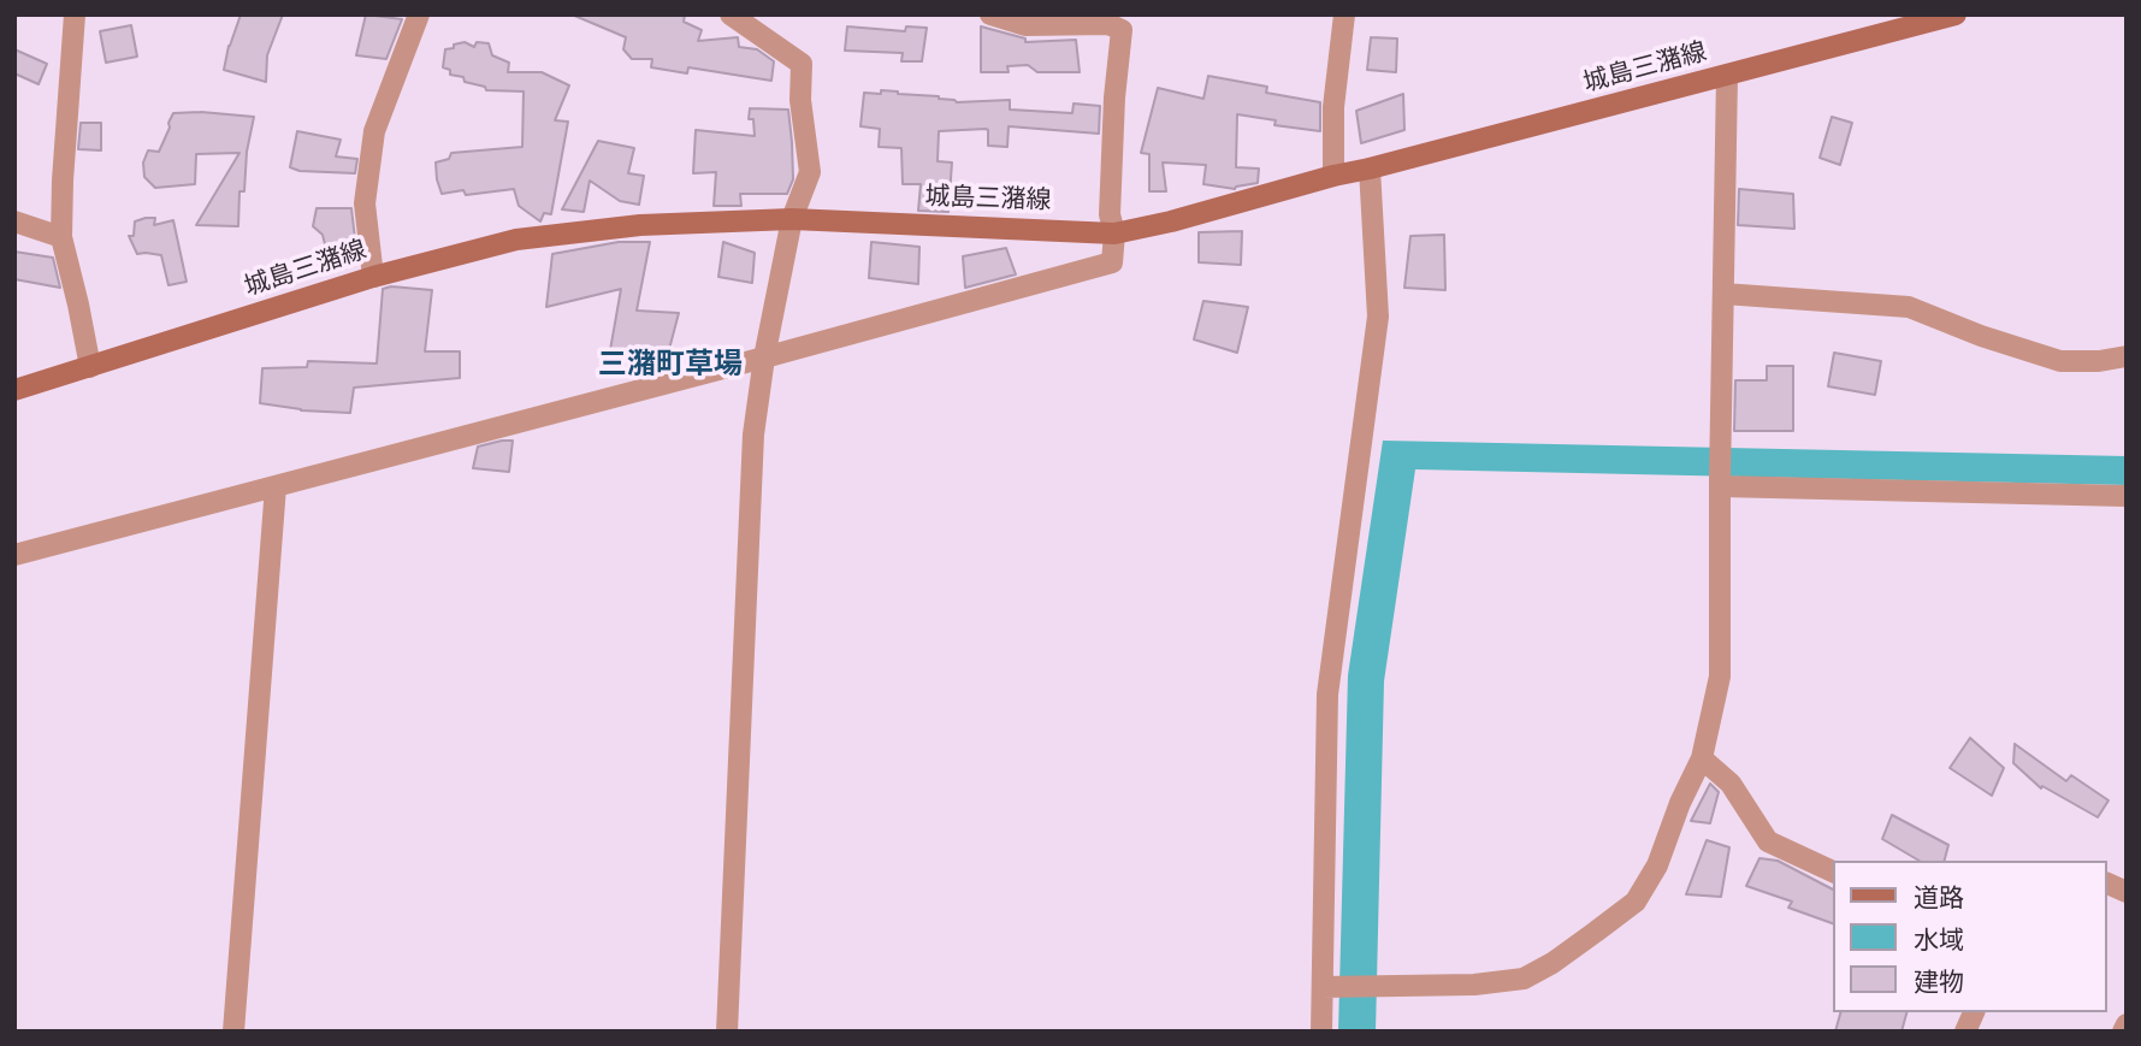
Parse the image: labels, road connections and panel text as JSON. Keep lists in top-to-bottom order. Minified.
{"streets":{"main road":["城島三潴線"]},"districts":["三潴町草場"],"legend":["道路","水域","建物"]}
